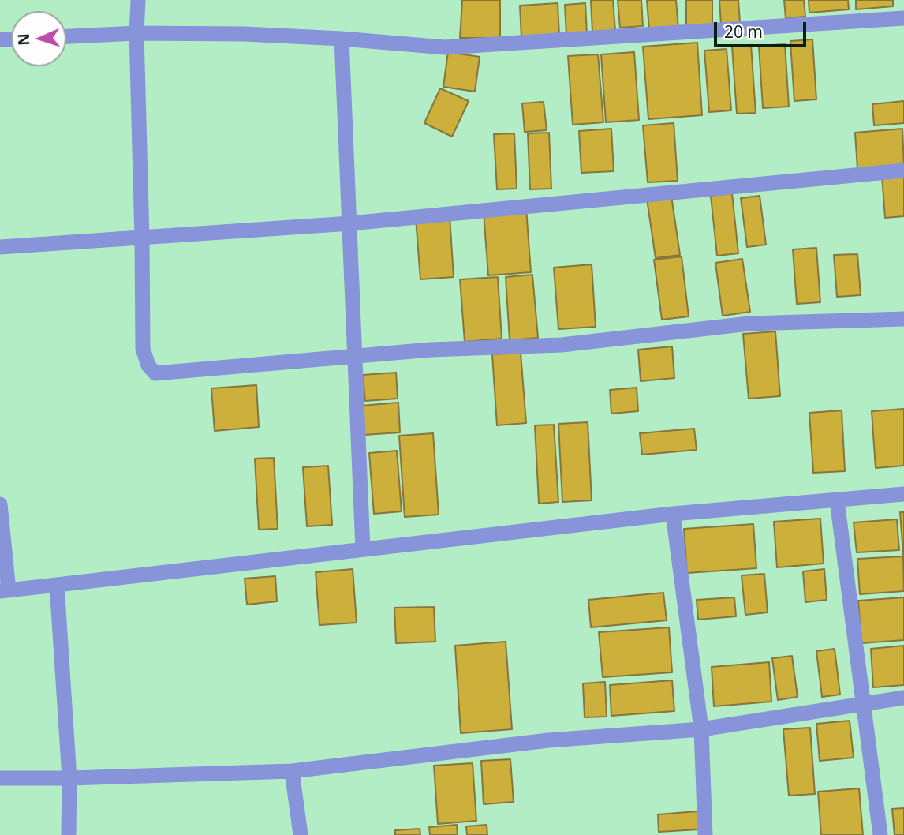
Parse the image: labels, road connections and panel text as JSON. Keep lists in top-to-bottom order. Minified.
{"scale_bar":"20 m","north":"left"}
